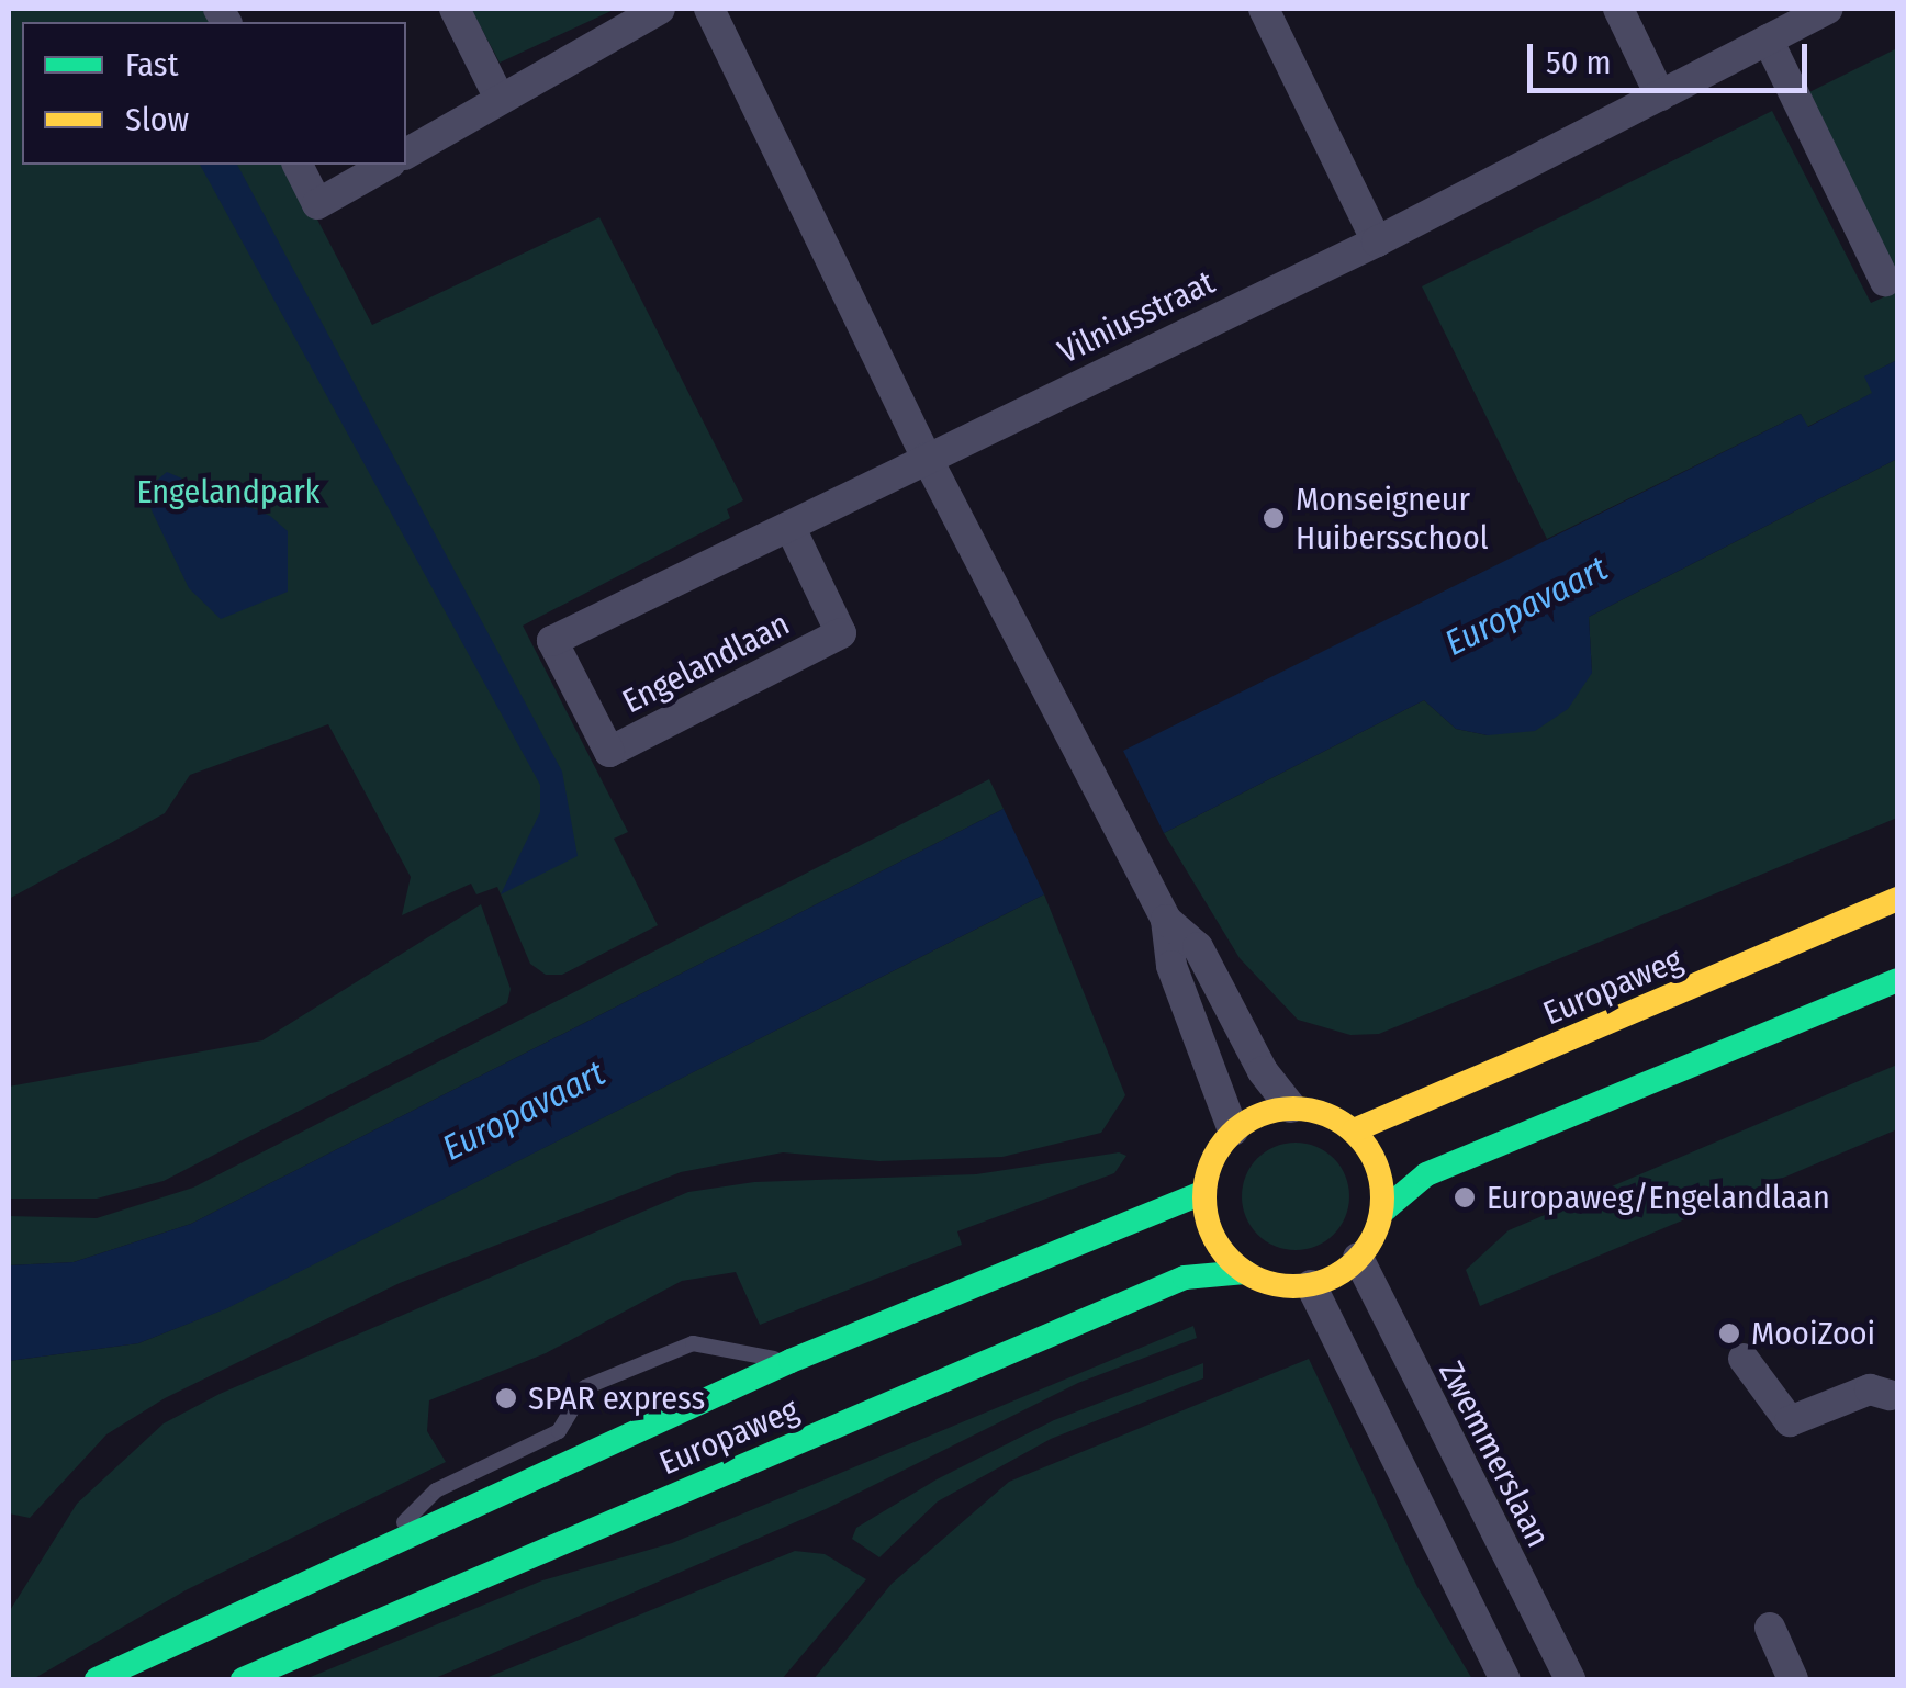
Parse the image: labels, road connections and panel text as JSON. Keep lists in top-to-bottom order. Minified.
{"streets":{"main road":["Europaweg"],"street":["Vilniusstraat","Engelandlaan","Zwemmerslaan"]},"crossings":[["Vilniusstraat","Engelandlaan"],["Europaweg","Zwemmerslaan"]],"water":["Europavaart"],"parks":["Engelandpark"],"places":["Monseigneur Huibersschool","Europaweg/Engelandlaan","MooiZooi","SPAR express"],"legend":["Fast","Slow"],"scale_bar":"50 m"}
